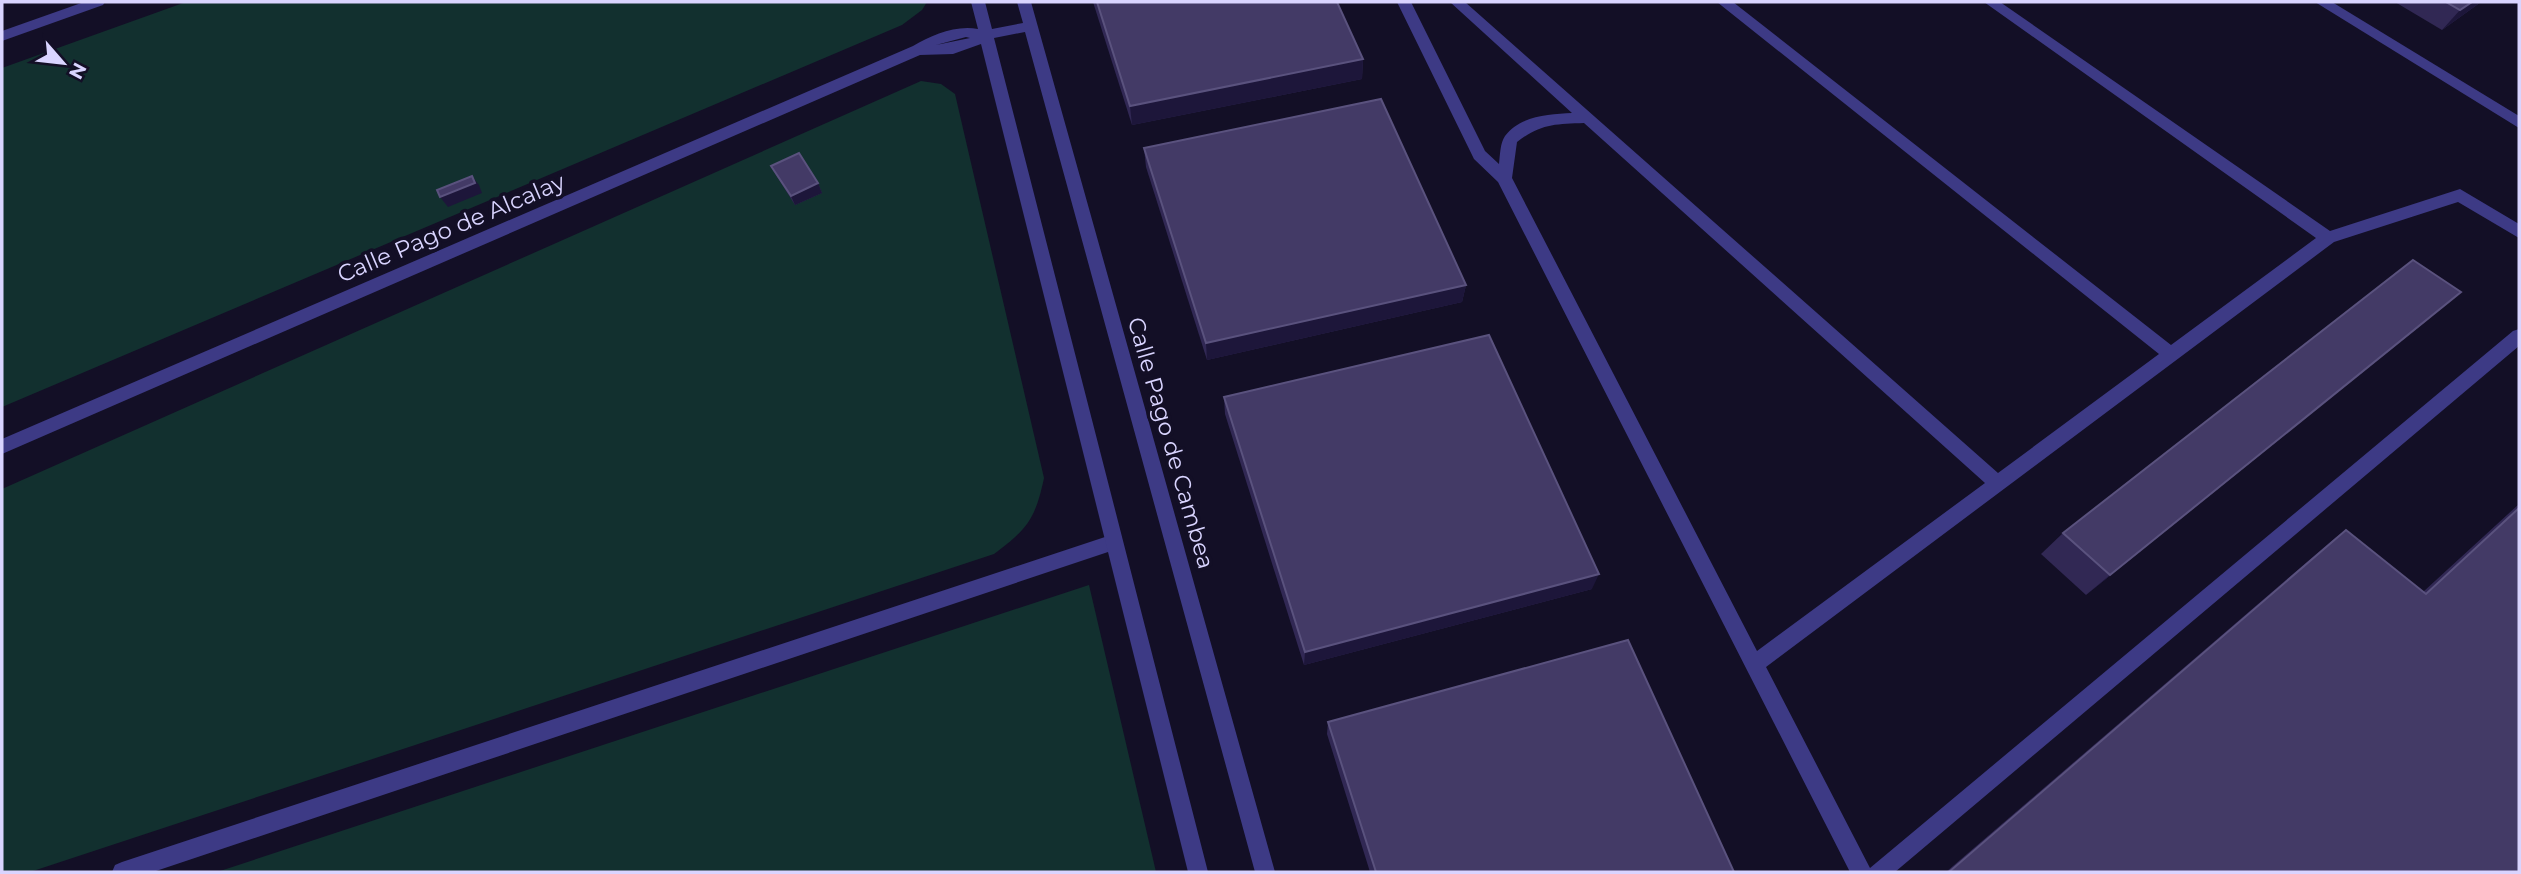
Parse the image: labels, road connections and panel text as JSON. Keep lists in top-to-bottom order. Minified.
{"streets":{"street":["Calle Pago de Alcalay","Calle Pago de Cambea"]},"north":"bottom right"}
